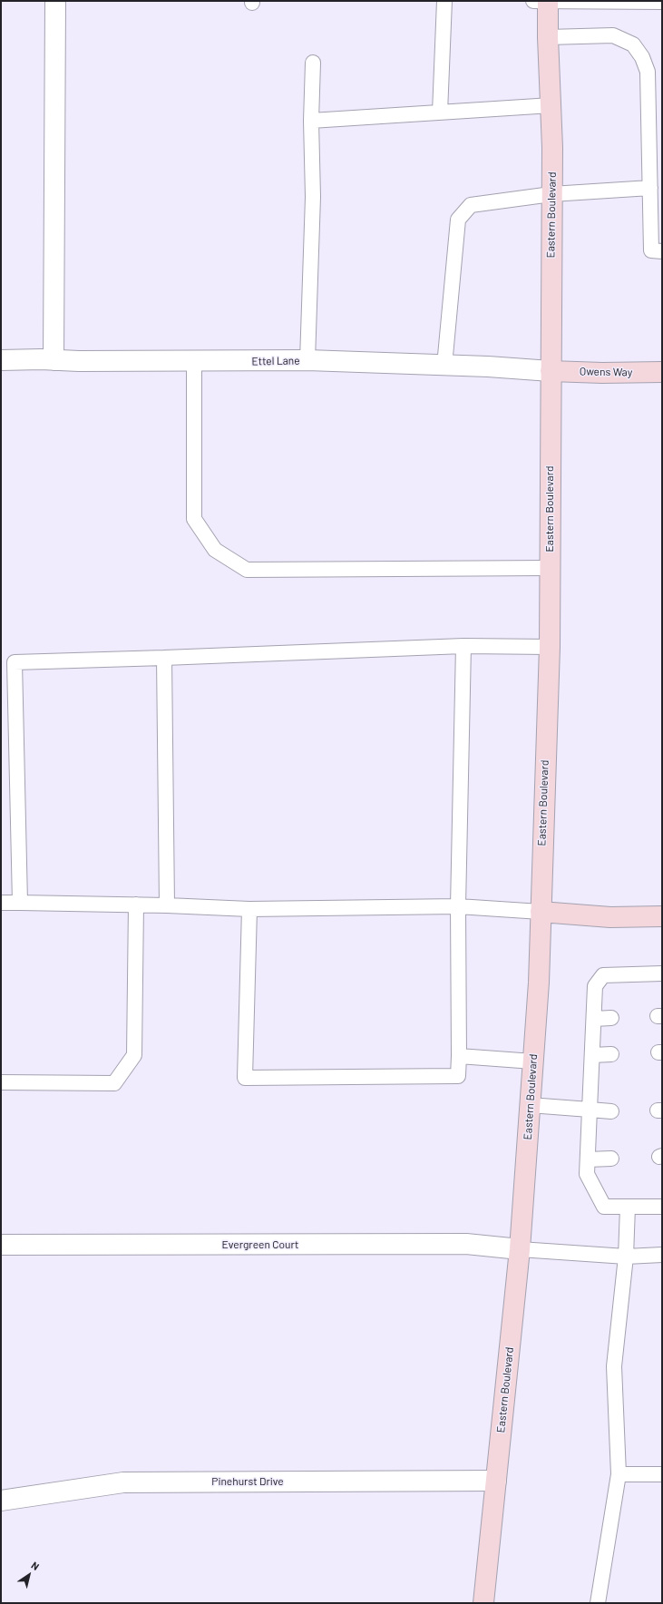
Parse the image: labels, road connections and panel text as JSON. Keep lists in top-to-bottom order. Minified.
{"streets":{"main road":["Eastern Boulevard","Owens Way"],"street":["Ettel Lane","Evergreen Court","Pinehurst Drive"]},"crossings":[["Eastern Boulevard","Ettel Lane"],["Eastern Boulevard","Owens Way"],["Eastern Boulevard","Evergreen Court"],["Eastern Boulevard","Pinehurst Drive"],["Ettel Lane","Owens Way"]],"north":"top right"}
